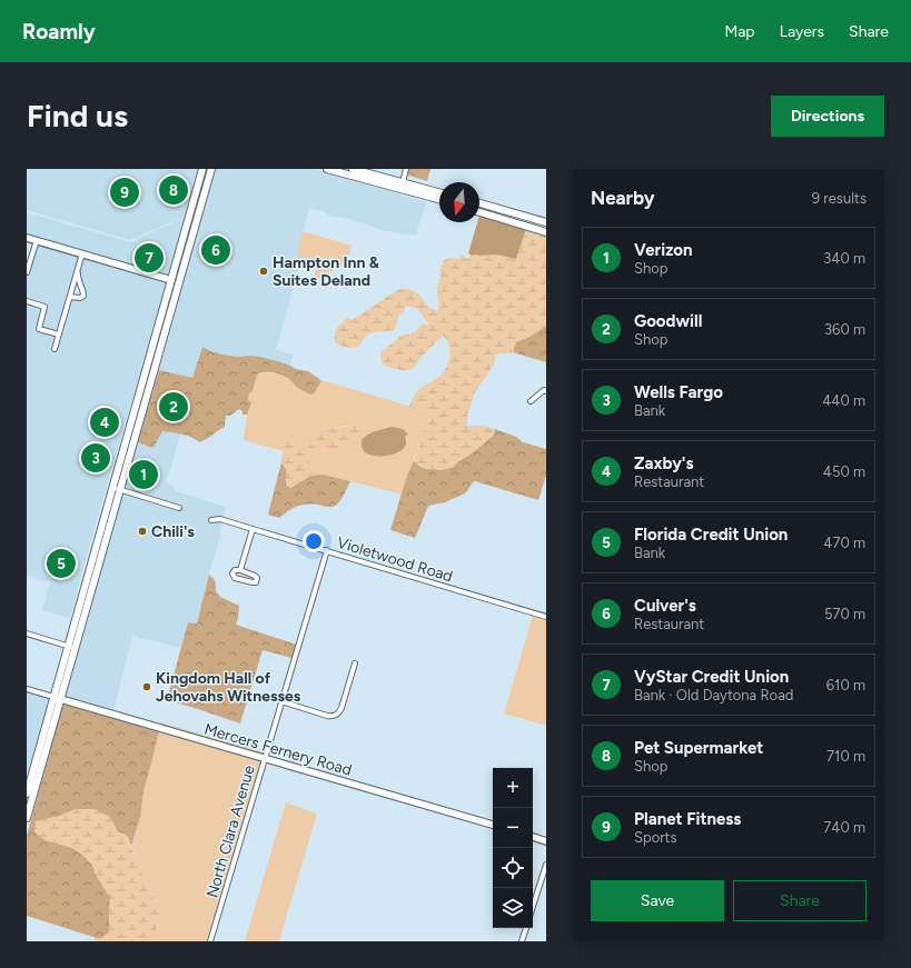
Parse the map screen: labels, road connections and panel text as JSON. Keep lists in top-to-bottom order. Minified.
{"streets":{"street":["Violetwood Road","Mercers Fernery Road","North Clara Avenue"]},"crossings":[["Violetwood Road","North Clara Avenue"],["Mercers Fernery Road","North Clara Avenue"]],"places":["Hampton Inn & Suites Deland","Chili's","Kingdom Hall of Jehovahs Witnesses"],"north":"bottom","page":{"header":"Roamly","nav":["Map","Layers","Share"],"buttons":["Directions",["Save","Share"]],"title":"Find us","heading":["Nearby","9 results"],"pins":["8","9","6","7","2","4","3","1","5"],"list":[{"mark":"1","name":"Verizon","note":"Shop","value":"340 m"},{"mark":"2","name":"Goodwill","note":"Shop","value":"360 m"},{"mark":"3","name":"Wells Fargo","note":"Bank","value":"440 m"},{"mark":"4","name":"Zaxby's","note":"Restaurant","value":"450 m"},{"mark":"5","name":"Florida Credit Union","note":"Bank","value":"470 m"},{"mark":"6","name":"Culver's","note":"Restaurant","value":"570 m"},{"mark":"7","name":"VyStar Credit Union","note":"Bank · Old Daytona Road","value":"610 m"},{"mark":"8","name":"Pet Supermarket","note":"Shop","value":"710 m"},{"mark":"9","name":"Planet Fitness","note":"Sports","value":"740 m"}],"map_buttons":["+","−"]}}
